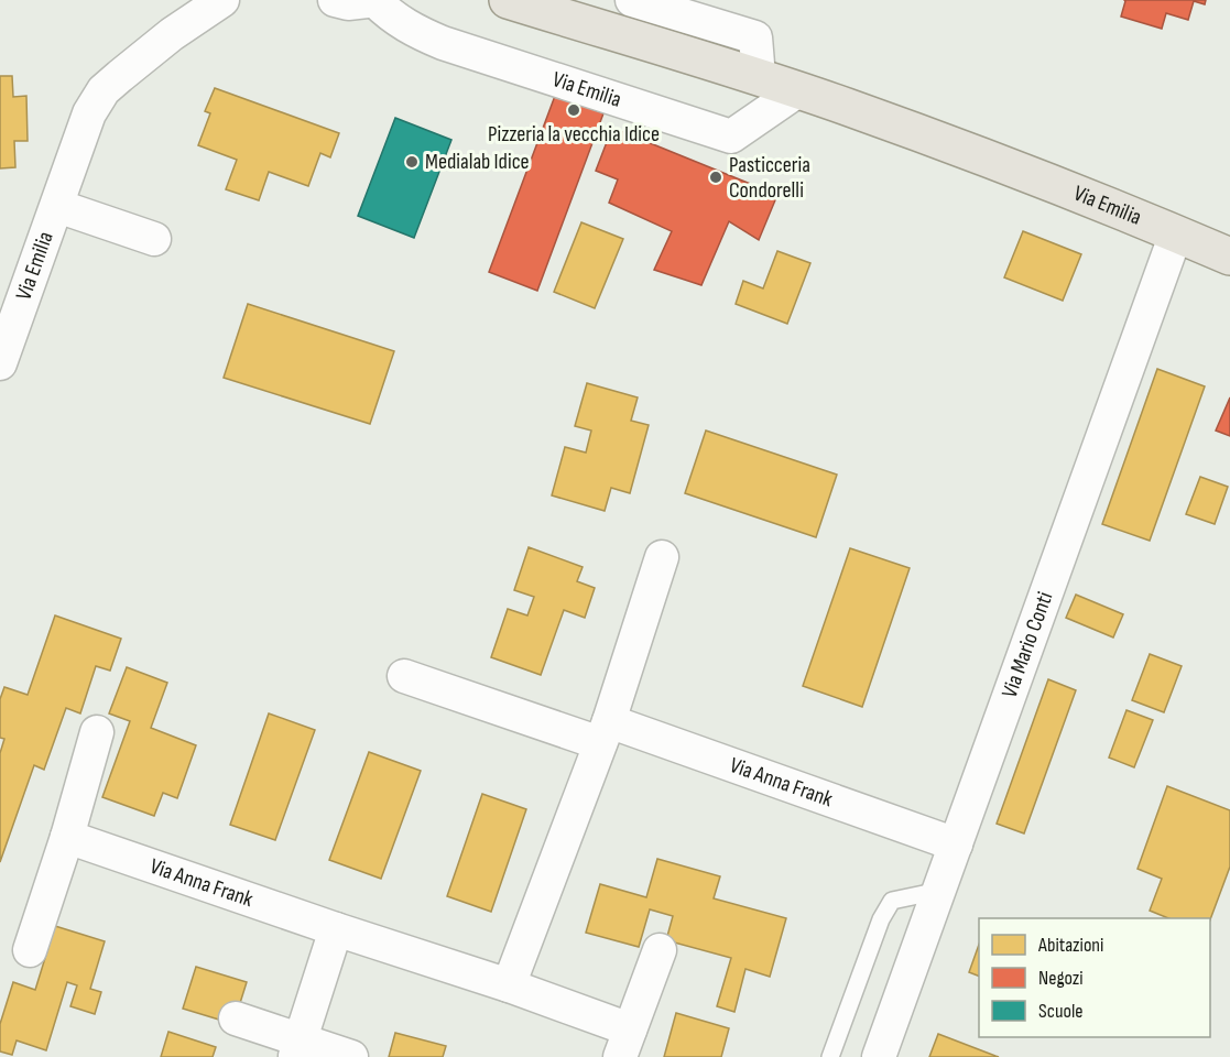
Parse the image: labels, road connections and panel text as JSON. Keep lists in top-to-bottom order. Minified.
{"streets":{"main road":["Via Emilia"],"street":["Via Mario Conti","Via Anna Frank"]},"crossings":[["Via Emilia","Via Mario Conti"],["Via Mario Conti","Via Anna Frank"]],"places":["Pizzeria la vecchia Idice","Medialab Idice","Pasticceria Condorelli"],"legend":["Abitazioni","Negozi","Scuole"]}
